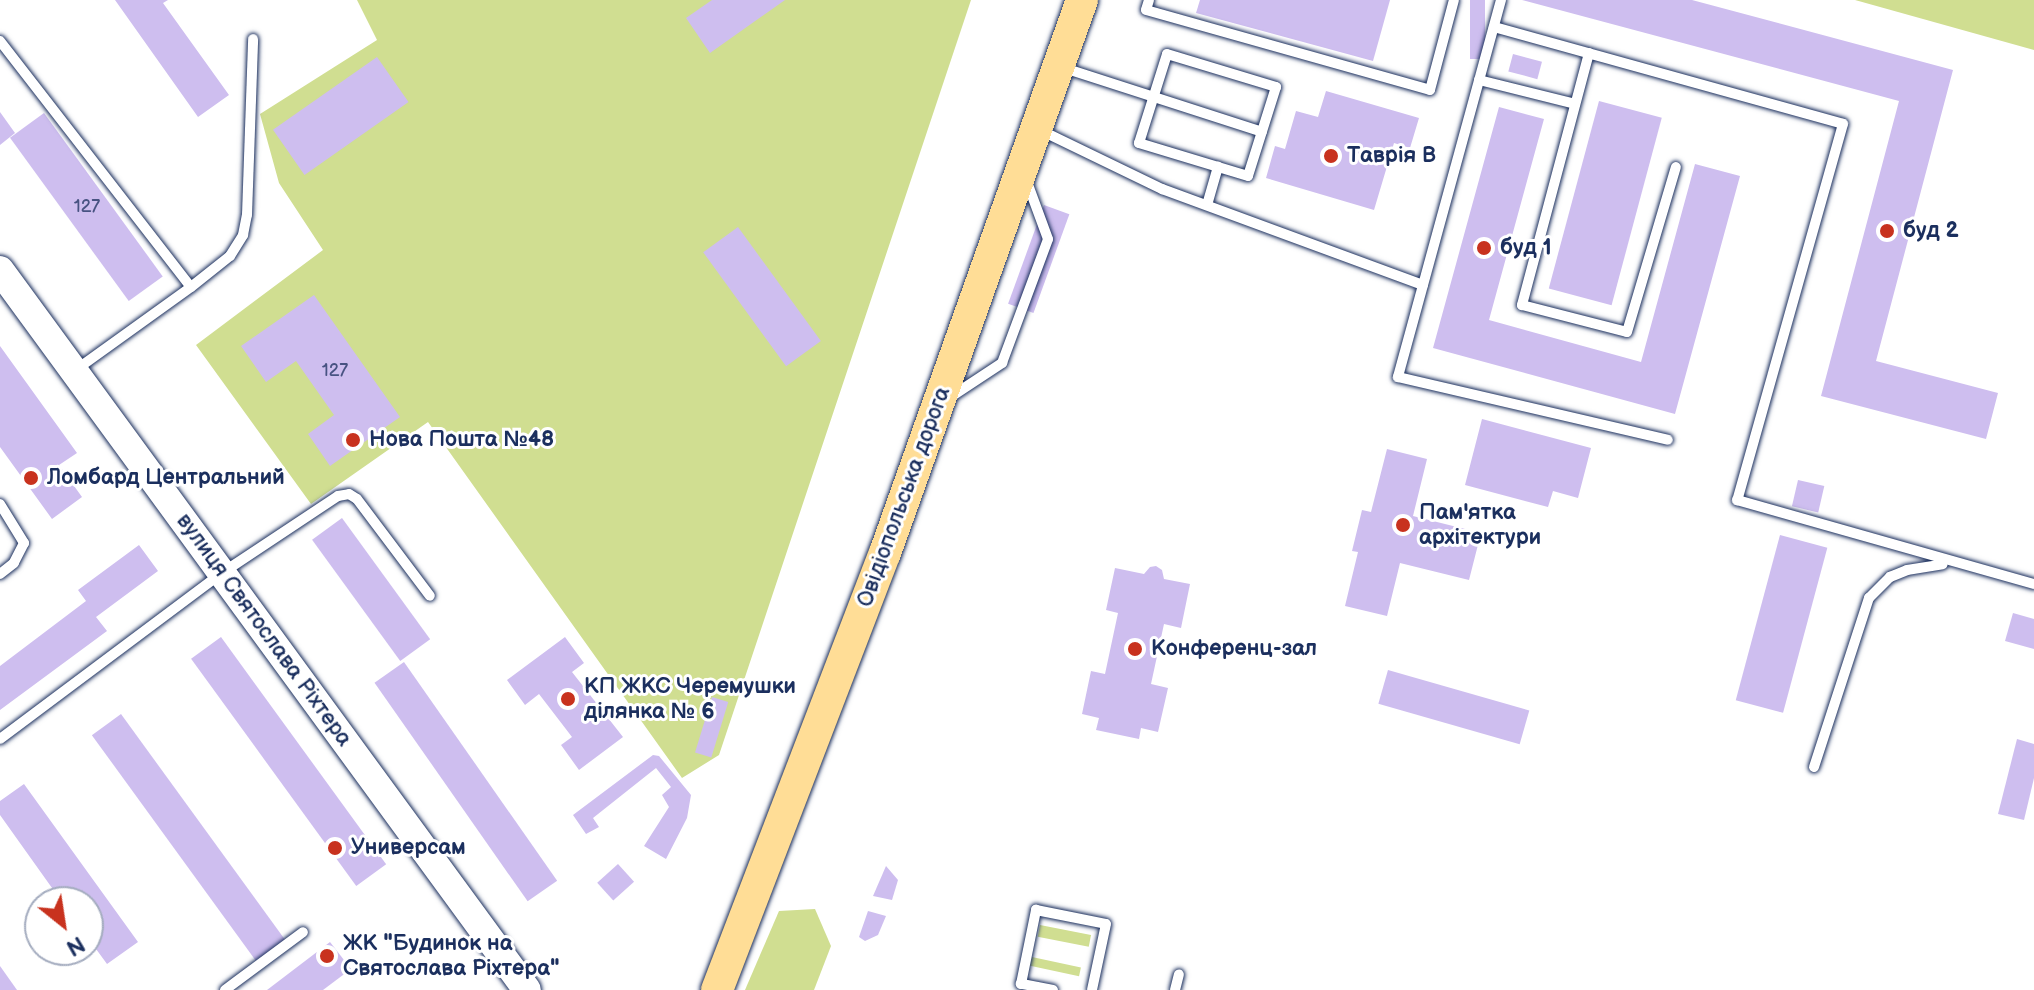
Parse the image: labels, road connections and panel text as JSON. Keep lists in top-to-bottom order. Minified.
{"streets":{"main road":["Овідіопольська дорога","вулиця Святослава Ріхтера"]},"places":["Таврія В","буд 2","буд 1","Нова Пошта №48","Ломбард Центральний","Пам'ятка архітектури","Конференц-зал","КП ЖКС Черемушки ділянка № 6","Универсам","ЖК \"Будинок на Святослава Ріхтера\""],"house_numbers":["127","127"],"north":"bottom right"}
